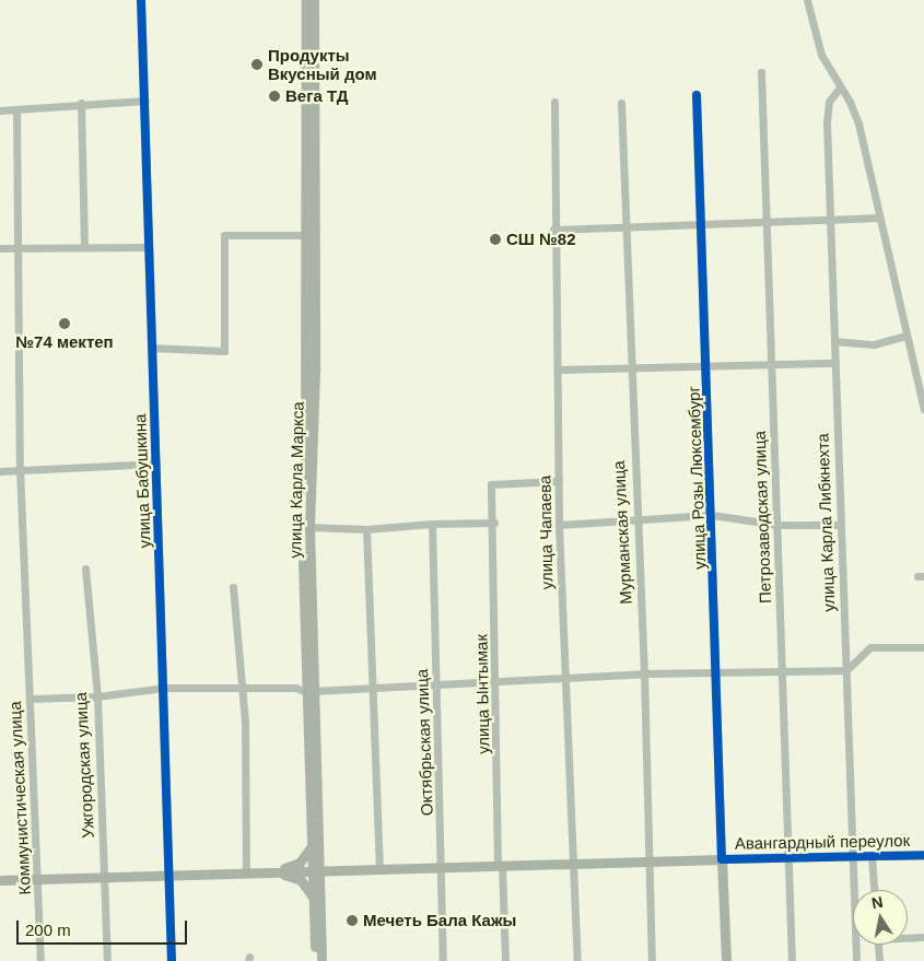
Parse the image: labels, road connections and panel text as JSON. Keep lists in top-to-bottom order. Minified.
{"streets":{"main road":["улица Розы Люксембург","улица Карла Маркса","Авангардный переулок"],"street":["улица Бабушкина","Петрозаводская улица","улица Карла Либкнехта","улица Чапаева","Мурманская улица","улица Ынтымак","Октябрьская улица","Ужгородская улица","Коммунистическая улица"]},"crossings":[["улица Розы Люксембург","Авангардный переулок"],["улица Карла Маркса","Авангардный переулок"],["Петрозаводская улица","Авангардный переулок"],["улица Карла Либкнехта","Авангардный переулок"],["улица Чапаева","улица Ынтымак"],["улица Чапаева","Авангардный переулок"],["Мурманская улица","Авангардный переулок"],["улица Ынтымак","Авангардный переулок"],["Октябрьская улица","Авангардный переулок"]],"places":["Продукты Вкусный дом","Вега ТД","СШ №82","№74 мектеп","Мечеть Бала Кажы"],"scale_bar":"200 m","north":"top"}
